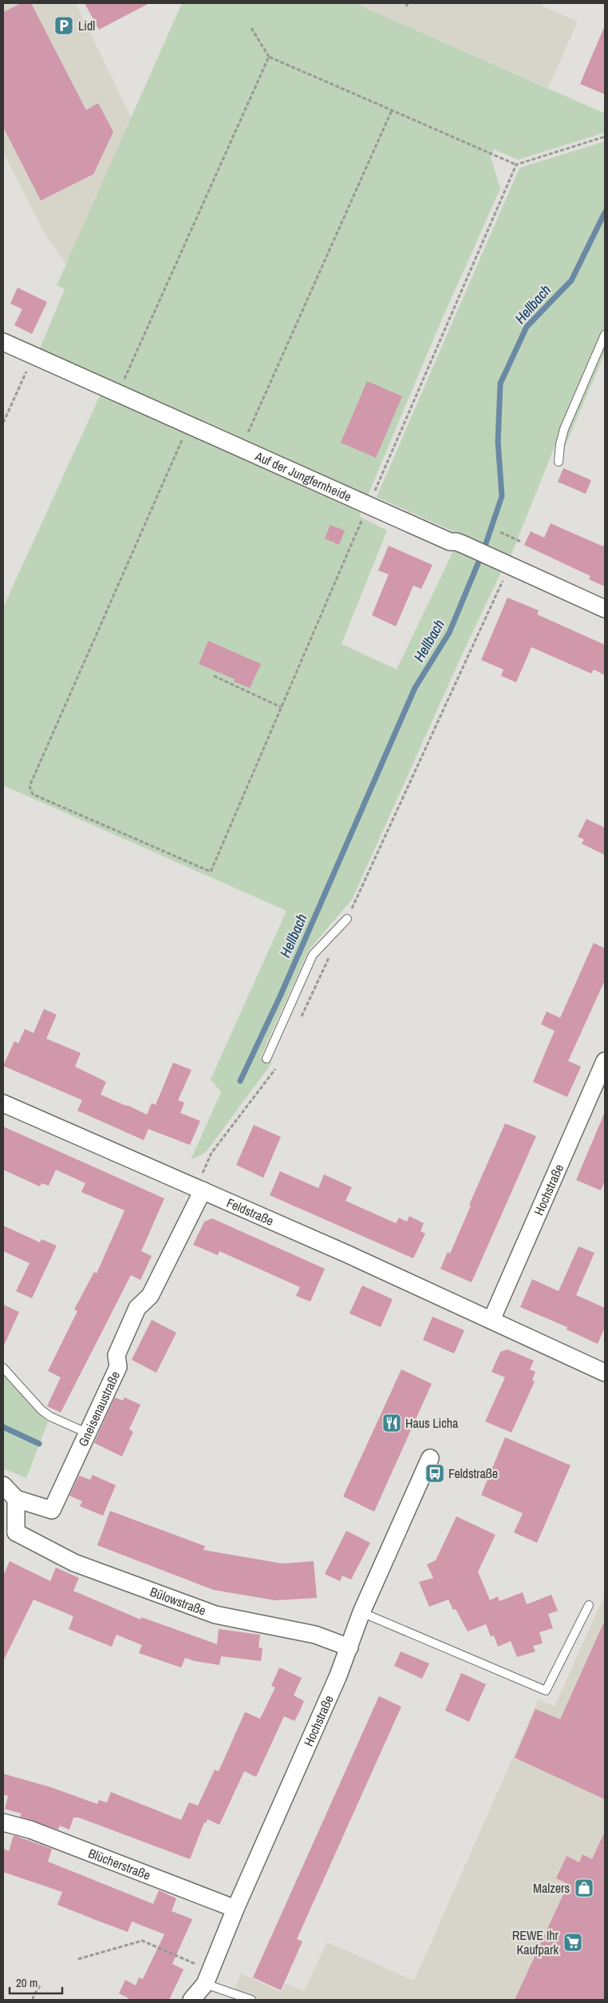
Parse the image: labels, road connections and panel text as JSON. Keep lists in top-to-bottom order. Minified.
{"streets":{"street":["Auf der Jungfernheide","Hochstraße","Feldstraße","Gneisenaustraße","Bülowstraße","Blücherstraße"]},"crossings":[["Hochstraße","Feldstraße"],["Hochstraße","Bülowstraße"],["Hochstraße","Blücherstraße"],["Feldstraße","Gneisenaustraße"]],"water":["Hellbach"],"places":{"parking":["Lidl"],"restaurant":["Haus Licha"],"bus stop":["Feldstraße"],"shop":["Malzers"],"supermarket":["REWE Ihr Kaufpark"]},"scale_bar":"20 m"}
